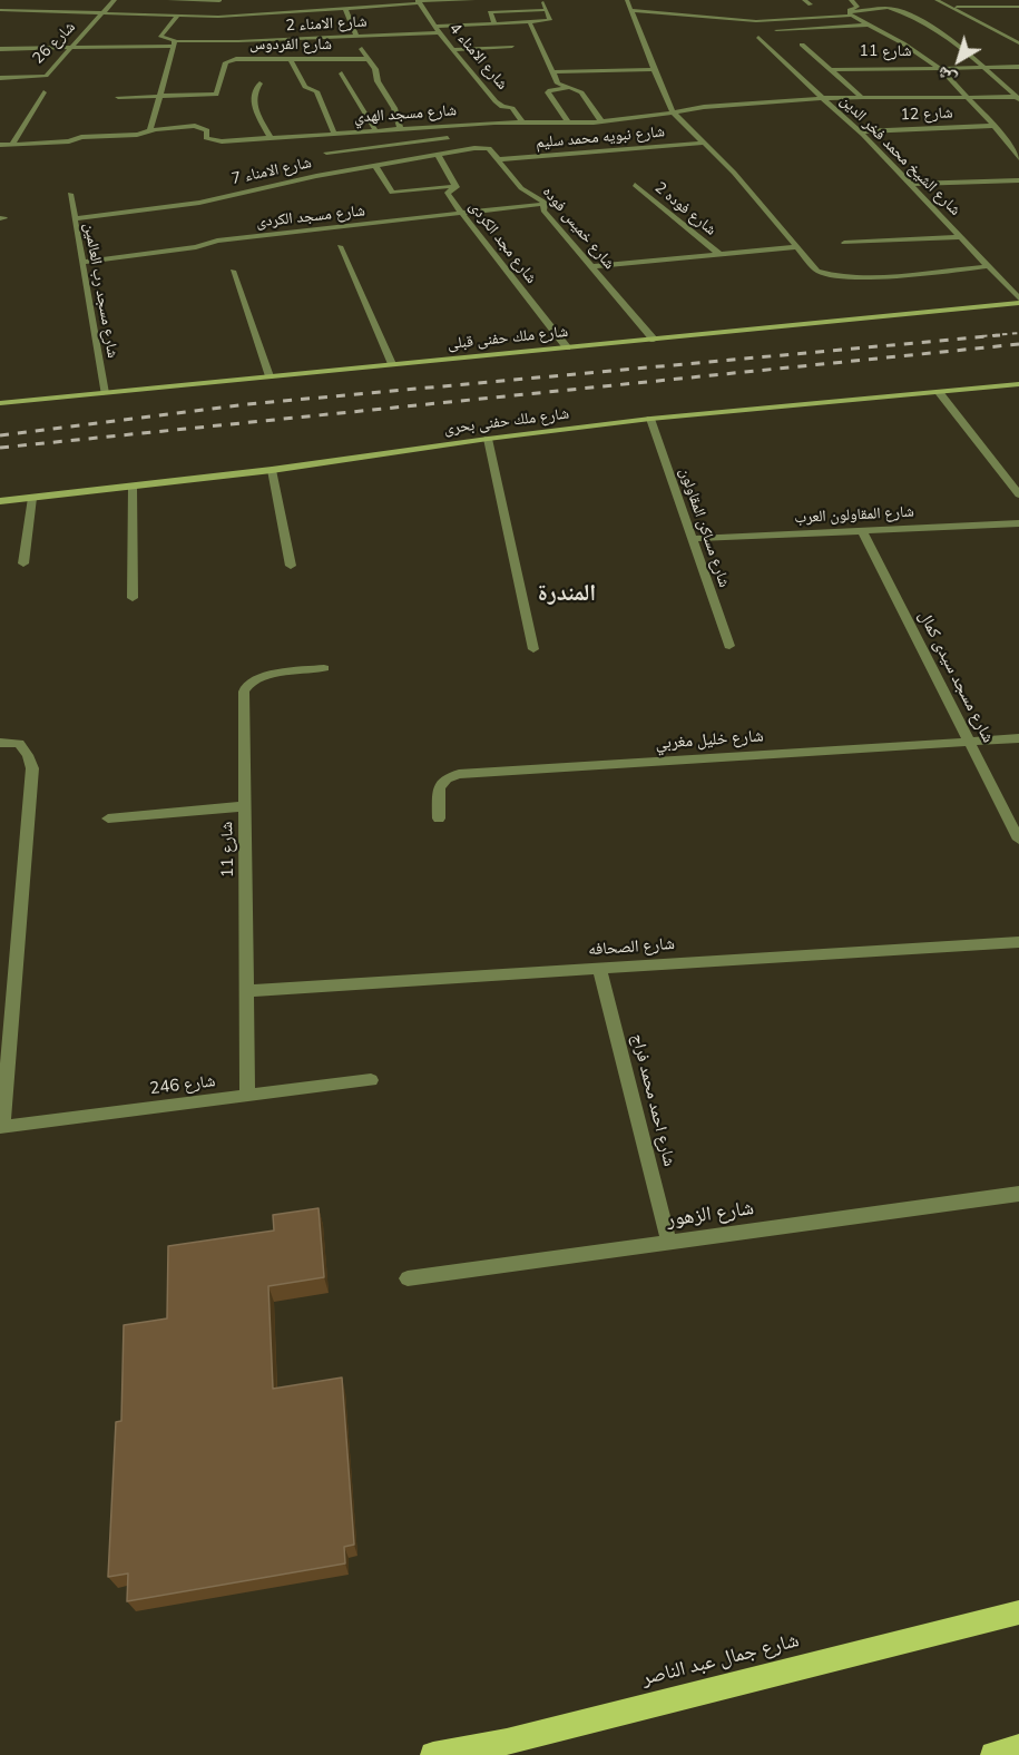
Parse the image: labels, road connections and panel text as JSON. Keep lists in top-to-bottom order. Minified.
{"streets":{"main road":["شارع جمال عبد الناصر"],"street":["شارع الامناء 2","شارع 26","شارع الفردوس","شارع 11","شارع الامناء 4","شارع مسجد الهدي","شارع 12","شارع نبويه محمد سليم","شارع الشيخ محمد فخر الدين","شارع الامناء 7","شارع فوده 2","شارع مسجد الكردى","شارع خميس فوده","شارع مجد الكردى","شارع مسجد رب العالمين","شارع ملك حفنى قبلى","شارع ملك حفنى بحرى","شارع المقاولون العرب","شارع مساكن المقاولون","شارع مسجد سيدى كمال","شارع خليل مغربي","شارع الصحافه","شارع 246","شارع احمد محمد فراج","شارع الزهور"]},"crossings":[["شارع الامناء 2","شارع 26"],["شارع الامناء 2","شارع الامناء 4"],["شارع 11","شارع الصحافه"],["شارع 11","شارع 246"],["شارع الامناء 4","شارع مسجد الهدي"],["شارع مسجد الهدي","شارع الشيخ محمد فخر الدين"],["شارع 12","شارع الشيخ محمد فخر الدين"],["شارع نبويه محمد سليم","شارع خميس فوده"],["شارع الشيخ محمد فخر الدين","شارع ملك حفنى قبلى"],["شارع الامناء 7","شارع خميس فوده"],["شارع الامناء 7","شارع مجد الكردى"],["شارع الامناء 7","شارع مسجد رب العالمين"],["شارع مسجد الكردى","شارع خميس فوده"],["شارع مسجد الكردى","شارع مجد الكردى"],["شارع مسجد الكردى","شارع مسجد رب العالمين"],["شارع خميس فوده","شارع ملك حفنى قبلى"],["شارع مجد الكردى","شارع ملك حفنى قبلى"],["شارع مسجد رب العالمين","شارع ملك حفنى قبلى"],["شارع ملك حفنى بحرى","شارع مساكن المقاولون"],["شارع المقاولون العرب","شارع مساكن المقاولون"],["شارع المقاولون العرب","شارع مسجد سيدى كمال"],["شارع مسجد سيدى كمال","شارع خليل مغربي"],["شارع الصحافه","شارع احمد محمد فراج"],["شارع احمد محمد فراج","شارع الزهور"]],"districts":["المندرة"],"north":"bottom left"}
